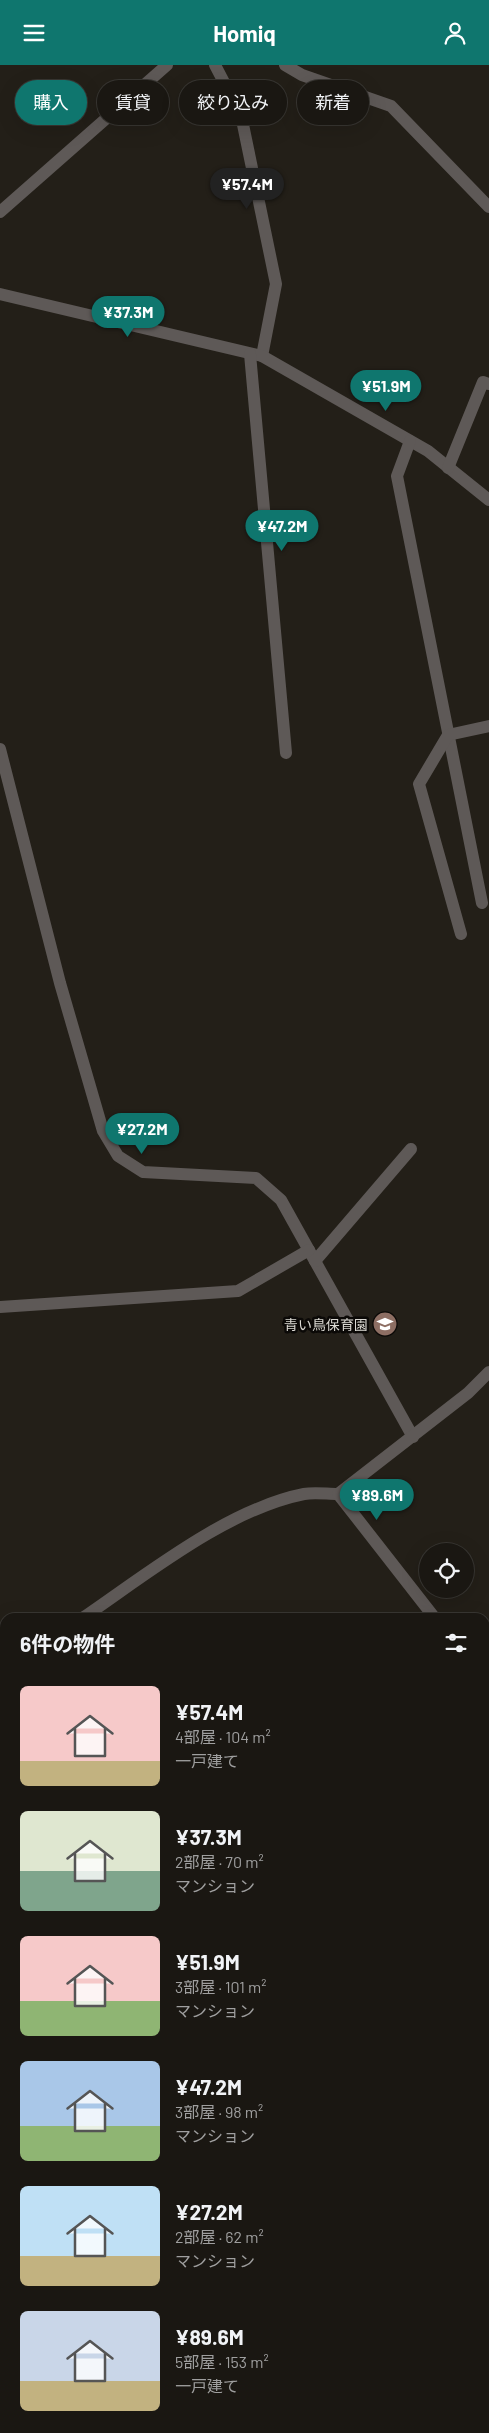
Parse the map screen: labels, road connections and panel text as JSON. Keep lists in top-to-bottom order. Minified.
{"places":{"school or university":["青い鳥保育園"]},"page":{"header":"Homiq","chip":["購入","賃貸","絞り込み","新着"],"price":["¥57.4M","¥37.3M","¥51.9M","¥47.2M","¥27.2M","¥89.6M"],"heading":"6件の物件","list":[{"name":"¥57.4M","note":"4部屋 · 104 m² · 一戸建て"},{"name":"¥37.3M","note":"2部屋 · 70 m² · マンション"},{"name":"¥51.9M","note":"3部屋 · 101 m² · マンション"},{"name":"¥47.2M","note":"3部屋 · 98 m² · マンション"},{"name":"¥27.2M","note":"2部屋 · 62 m² · マンション"},{"name":"¥89.6M","note":"5部屋 · 153 m² · 一戸建て"}]}}
